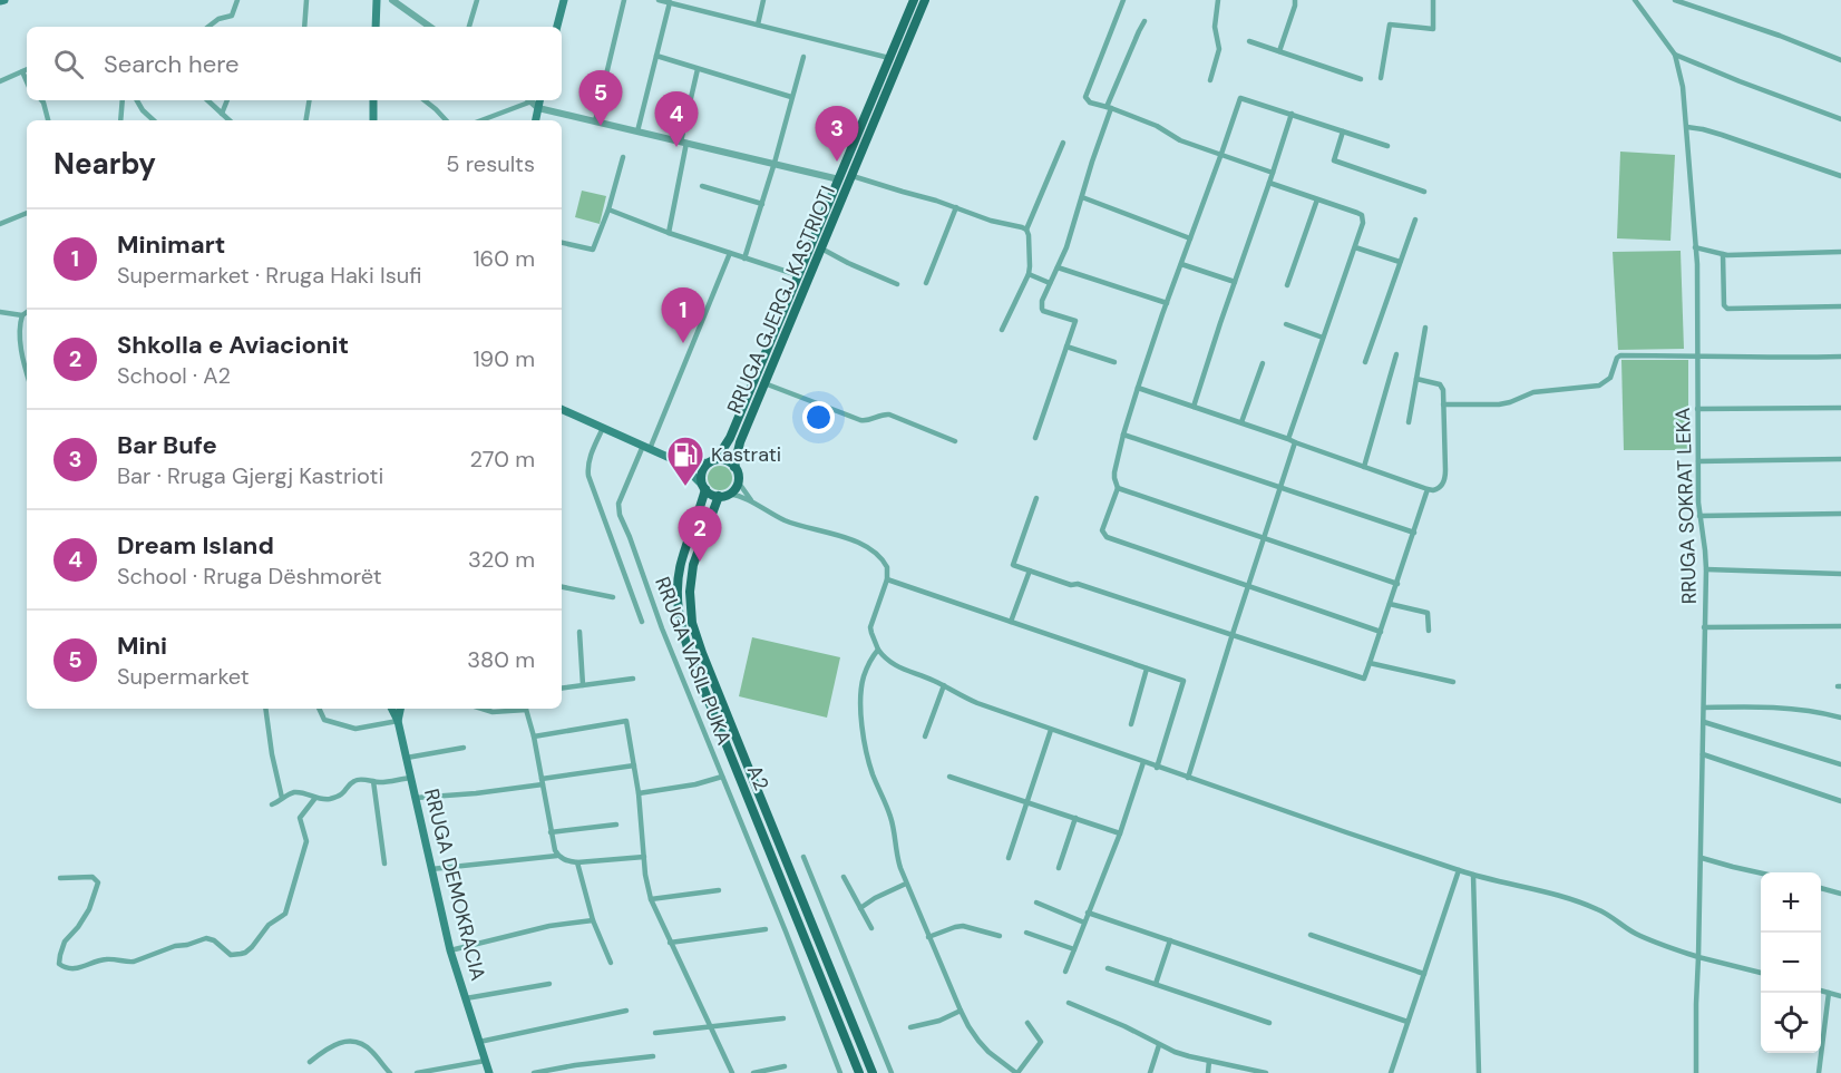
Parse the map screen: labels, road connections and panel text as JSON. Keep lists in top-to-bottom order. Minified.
{"streets":{"main road":["RRUGA GJERGJ KASTRIOTI","A2","RRUGA DEMOKRACIA"],"street":["RRUGA SOKRAT LEKA","RRUGA VASIL PUKA"]},"crossings":[["RRUGA GJERGJ KASTRIOTI","A2"]],"places":{"fuel station":["Kastrati"]},"page":{"search":"Search here","pins":["5","4","3","1","2"],"heading":["Nearby","5 results"],"list":[{"mark":"1","name":"Minimart","note":"Supermarket · Rruga Haki Isufi","value":"160 m"},{"mark":"2","name":"Shkolla e Aviacionit","note":"School · A2","value":"190 m"},{"mark":"3","name":"Bar Bufe","note":"Bar · Rruga Gjergj Kastrioti","value":"270 m"},{"mark":"4","name":"Dream Island","note":"School · Rruga Dëshmorët","value":"320 m"},{"mark":"5","name":"Mini","note":"Supermarket","value":"380 m"}],"map_buttons":["+","−"]}}
